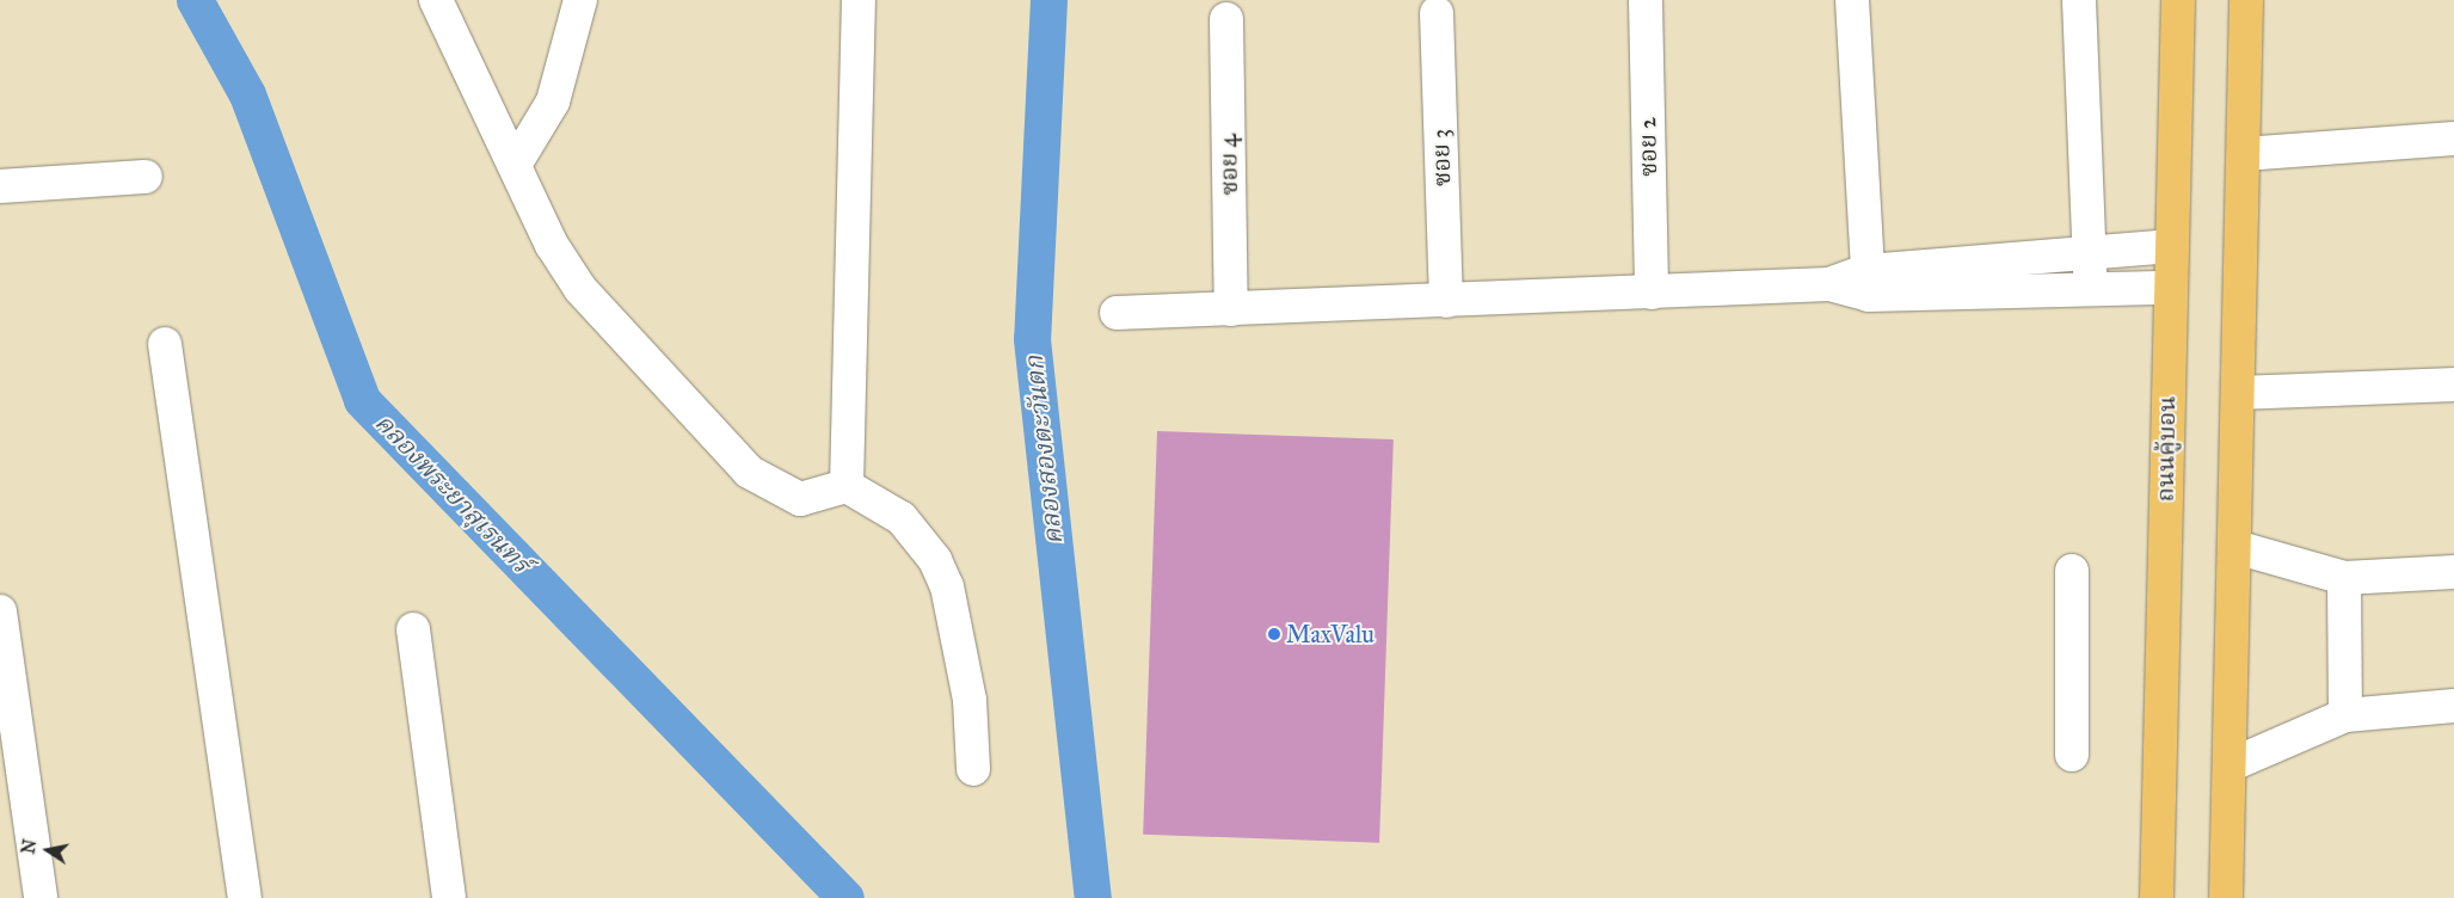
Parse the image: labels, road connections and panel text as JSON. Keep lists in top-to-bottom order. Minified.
{"streets":{"main road":["ถนนคู้บอน"],"street":["ซอย 2","ซอย 3","ซอย 4"]},"water":["คลองสองตะวันตก","คลองพระยาสุเรนทร์"],"places":["MaxValu"],"north":"left"}
